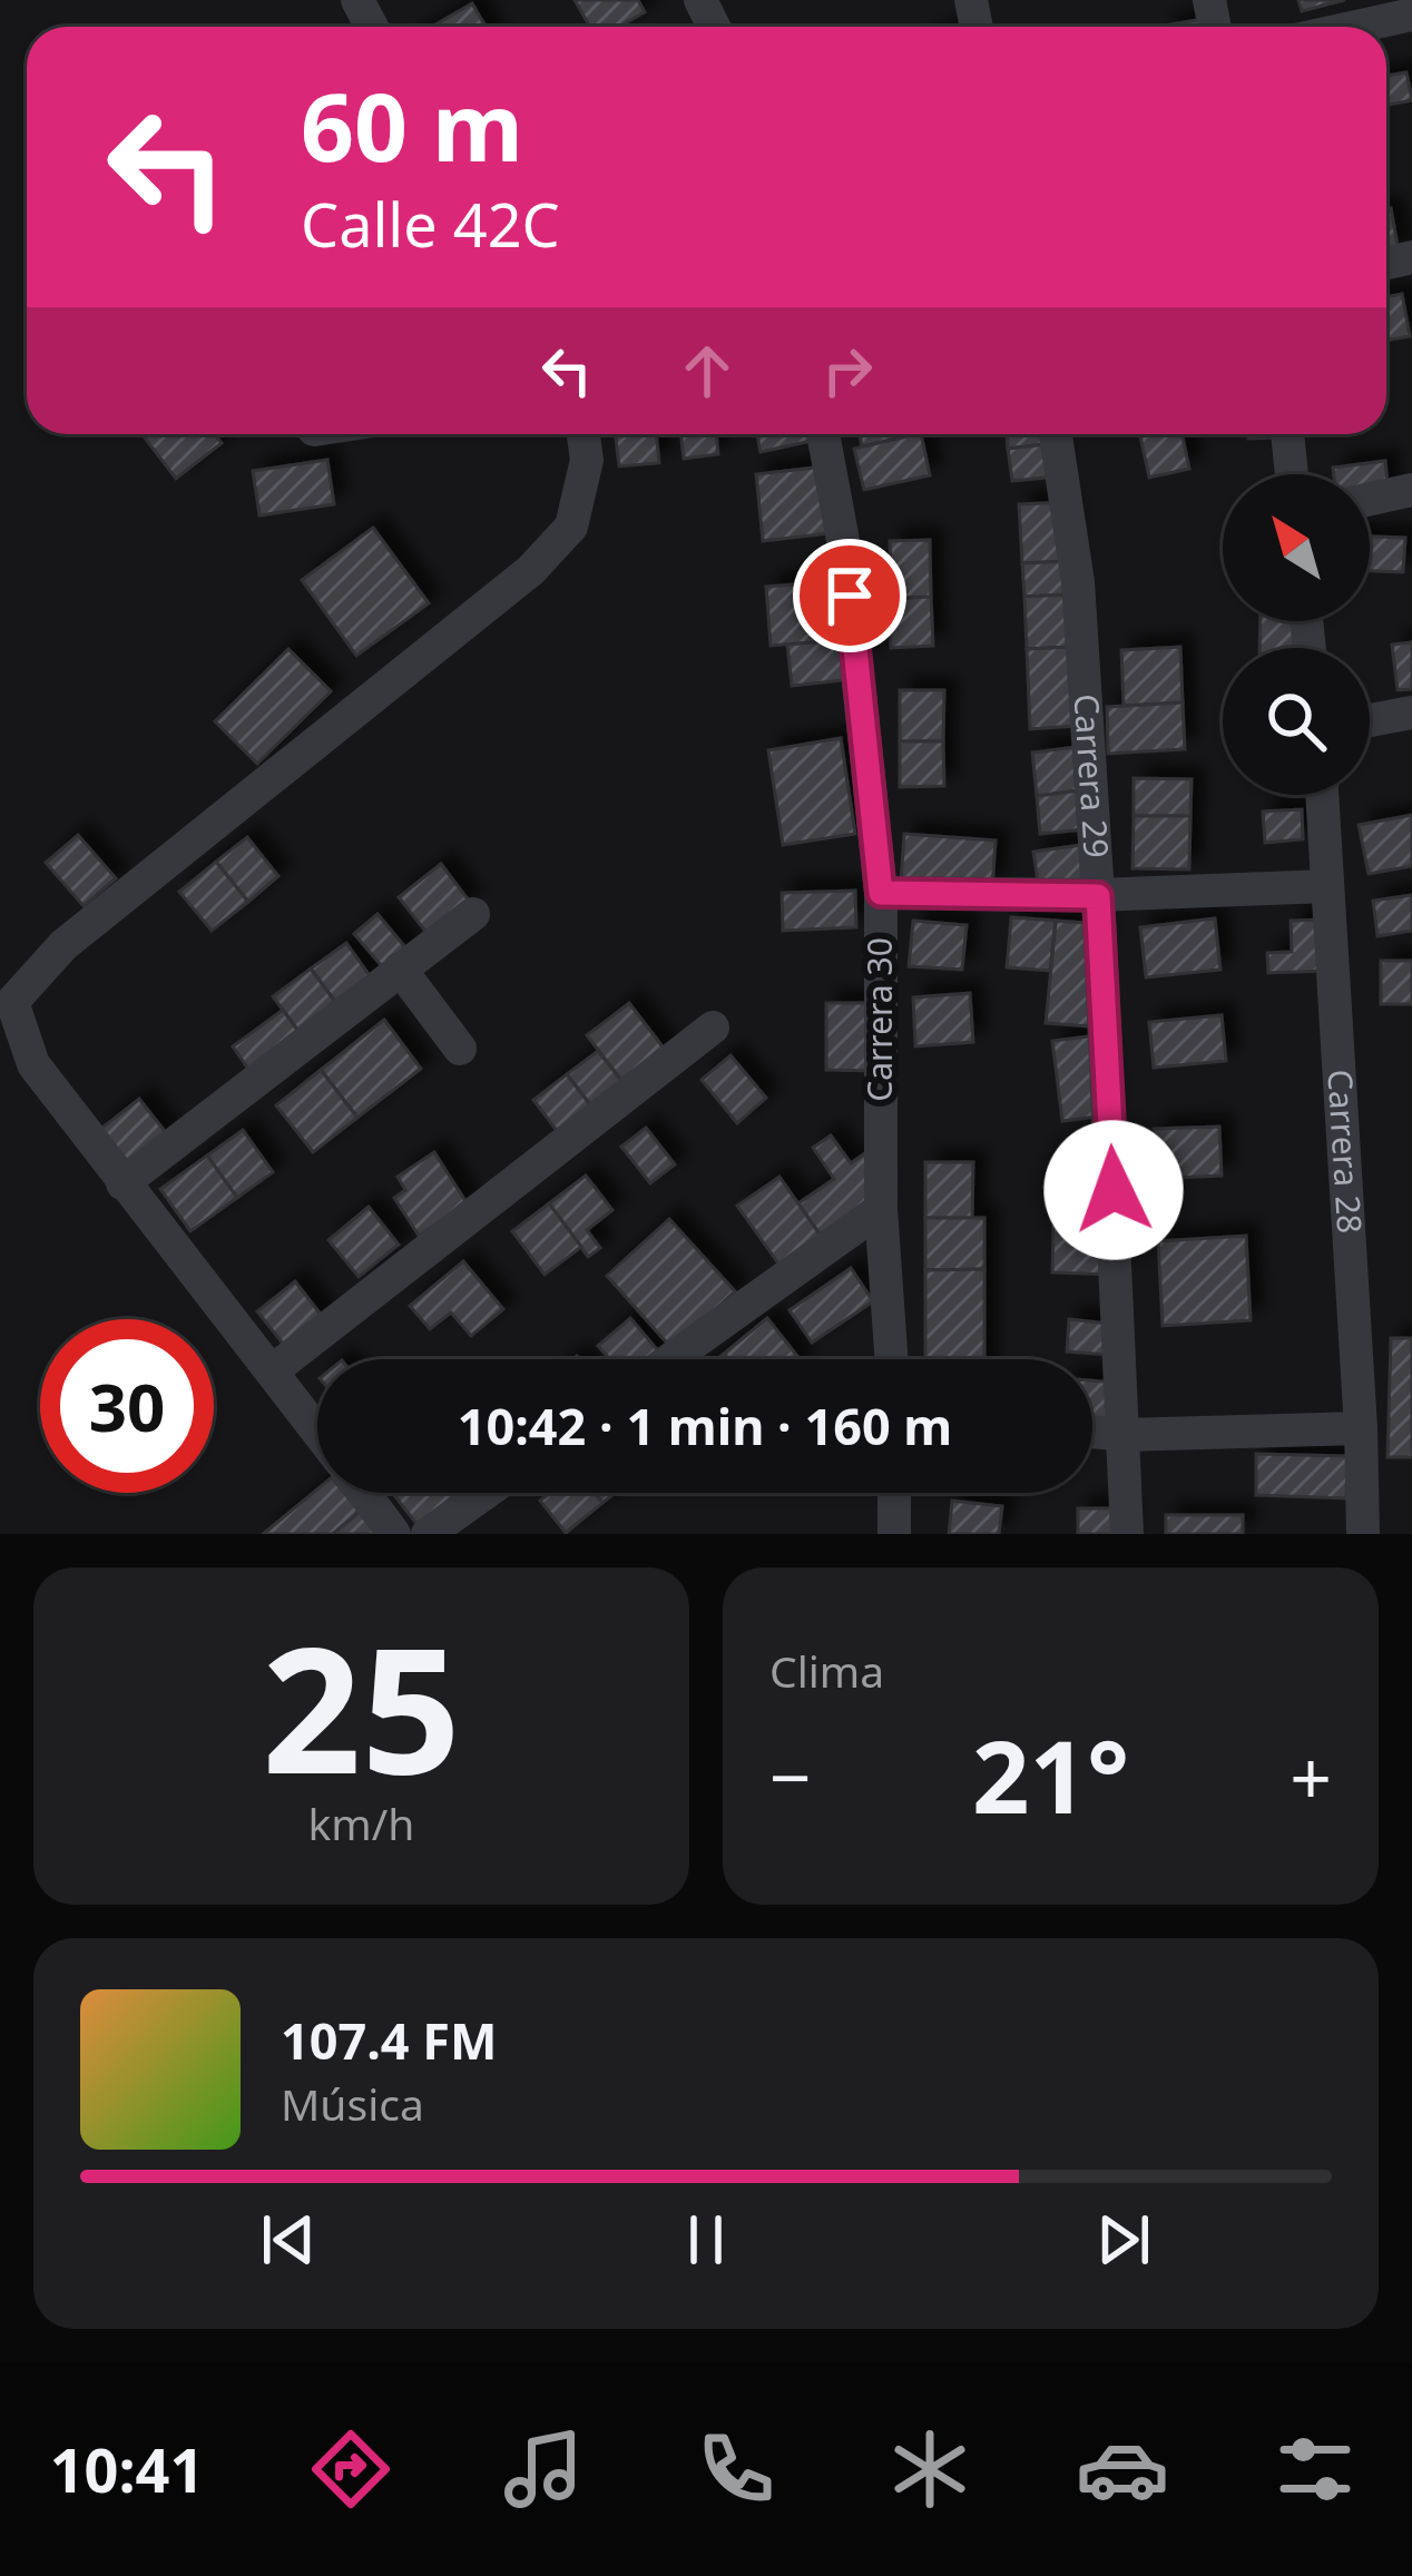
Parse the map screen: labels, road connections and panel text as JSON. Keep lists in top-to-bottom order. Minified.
{"streets":{"street":["Carrera 29","Carrera 30","Carrera 28"]},"north":"top left","page":{"turn":["60 m","Calle 42C"],"limit":"30","trip":"10:42 · 1 min · 160 m","tile":[["25","km/h"],"Clima"],"heat":["−","21°","+"],"song":["107.4 FM","Música"],"tabs":"10:41"}}
